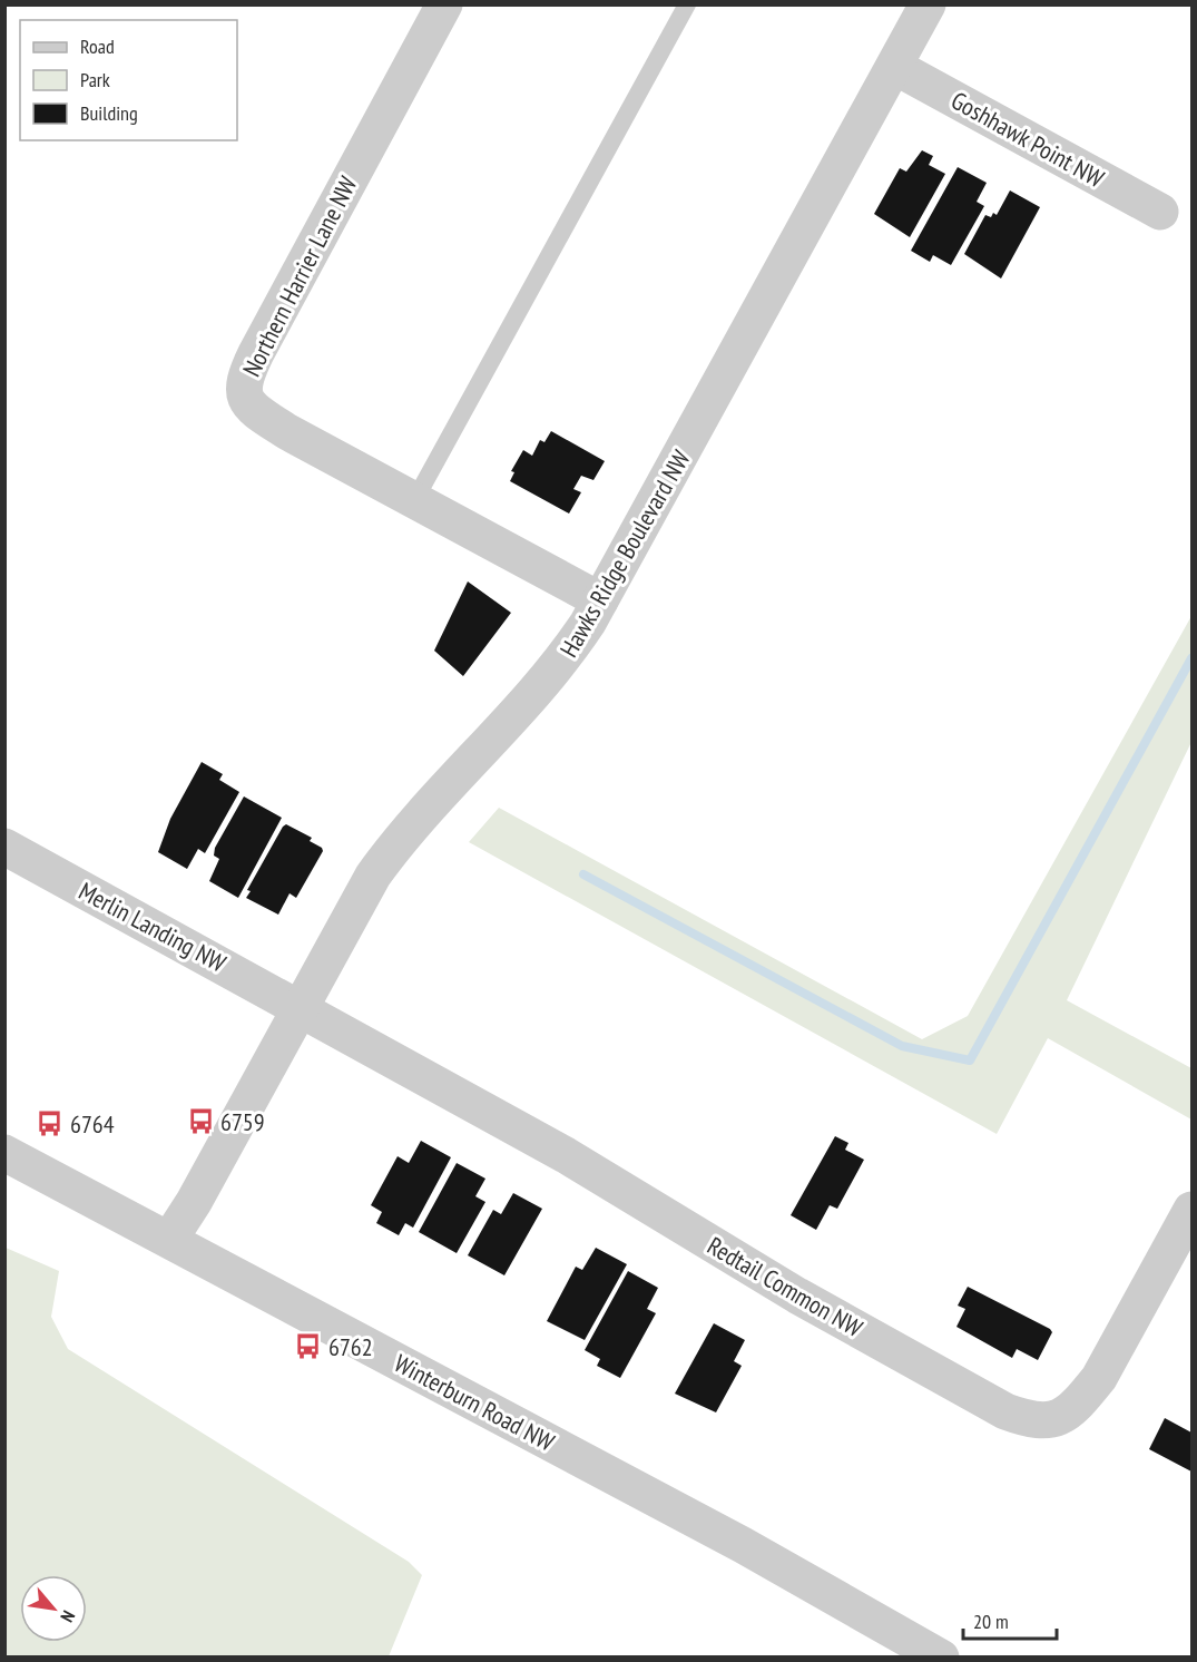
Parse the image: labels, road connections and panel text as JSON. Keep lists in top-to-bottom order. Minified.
{"streets":{"street":["Goshhawk Point NW","Northern Harrier Lane NW","Hawks Ridge Boulevard NW","Merlin Landing NW","Redtail Common NW","Winterburn Road NW"]},"crossings":[["Goshhawk Point NW","Hawks Ridge Boulevard NW"],["Northern Harrier Lane NW","Hawks Ridge Boulevard NW"],["Hawks Ridge Boulevard NW","Merlin Landing NW"],["Hawks Ridge Boulevard NW","Redtail Common NW"],["Hawks Ridge Boulevard NW","Winterburn Road NW"],["Merlin Landing NW","Redtail Common NW"]],"places":{"bus stop":["6759","6764","6762"]},"legend":["Road","Park","Building"],"scale_bar":"20 m","north":"bottom right"}
